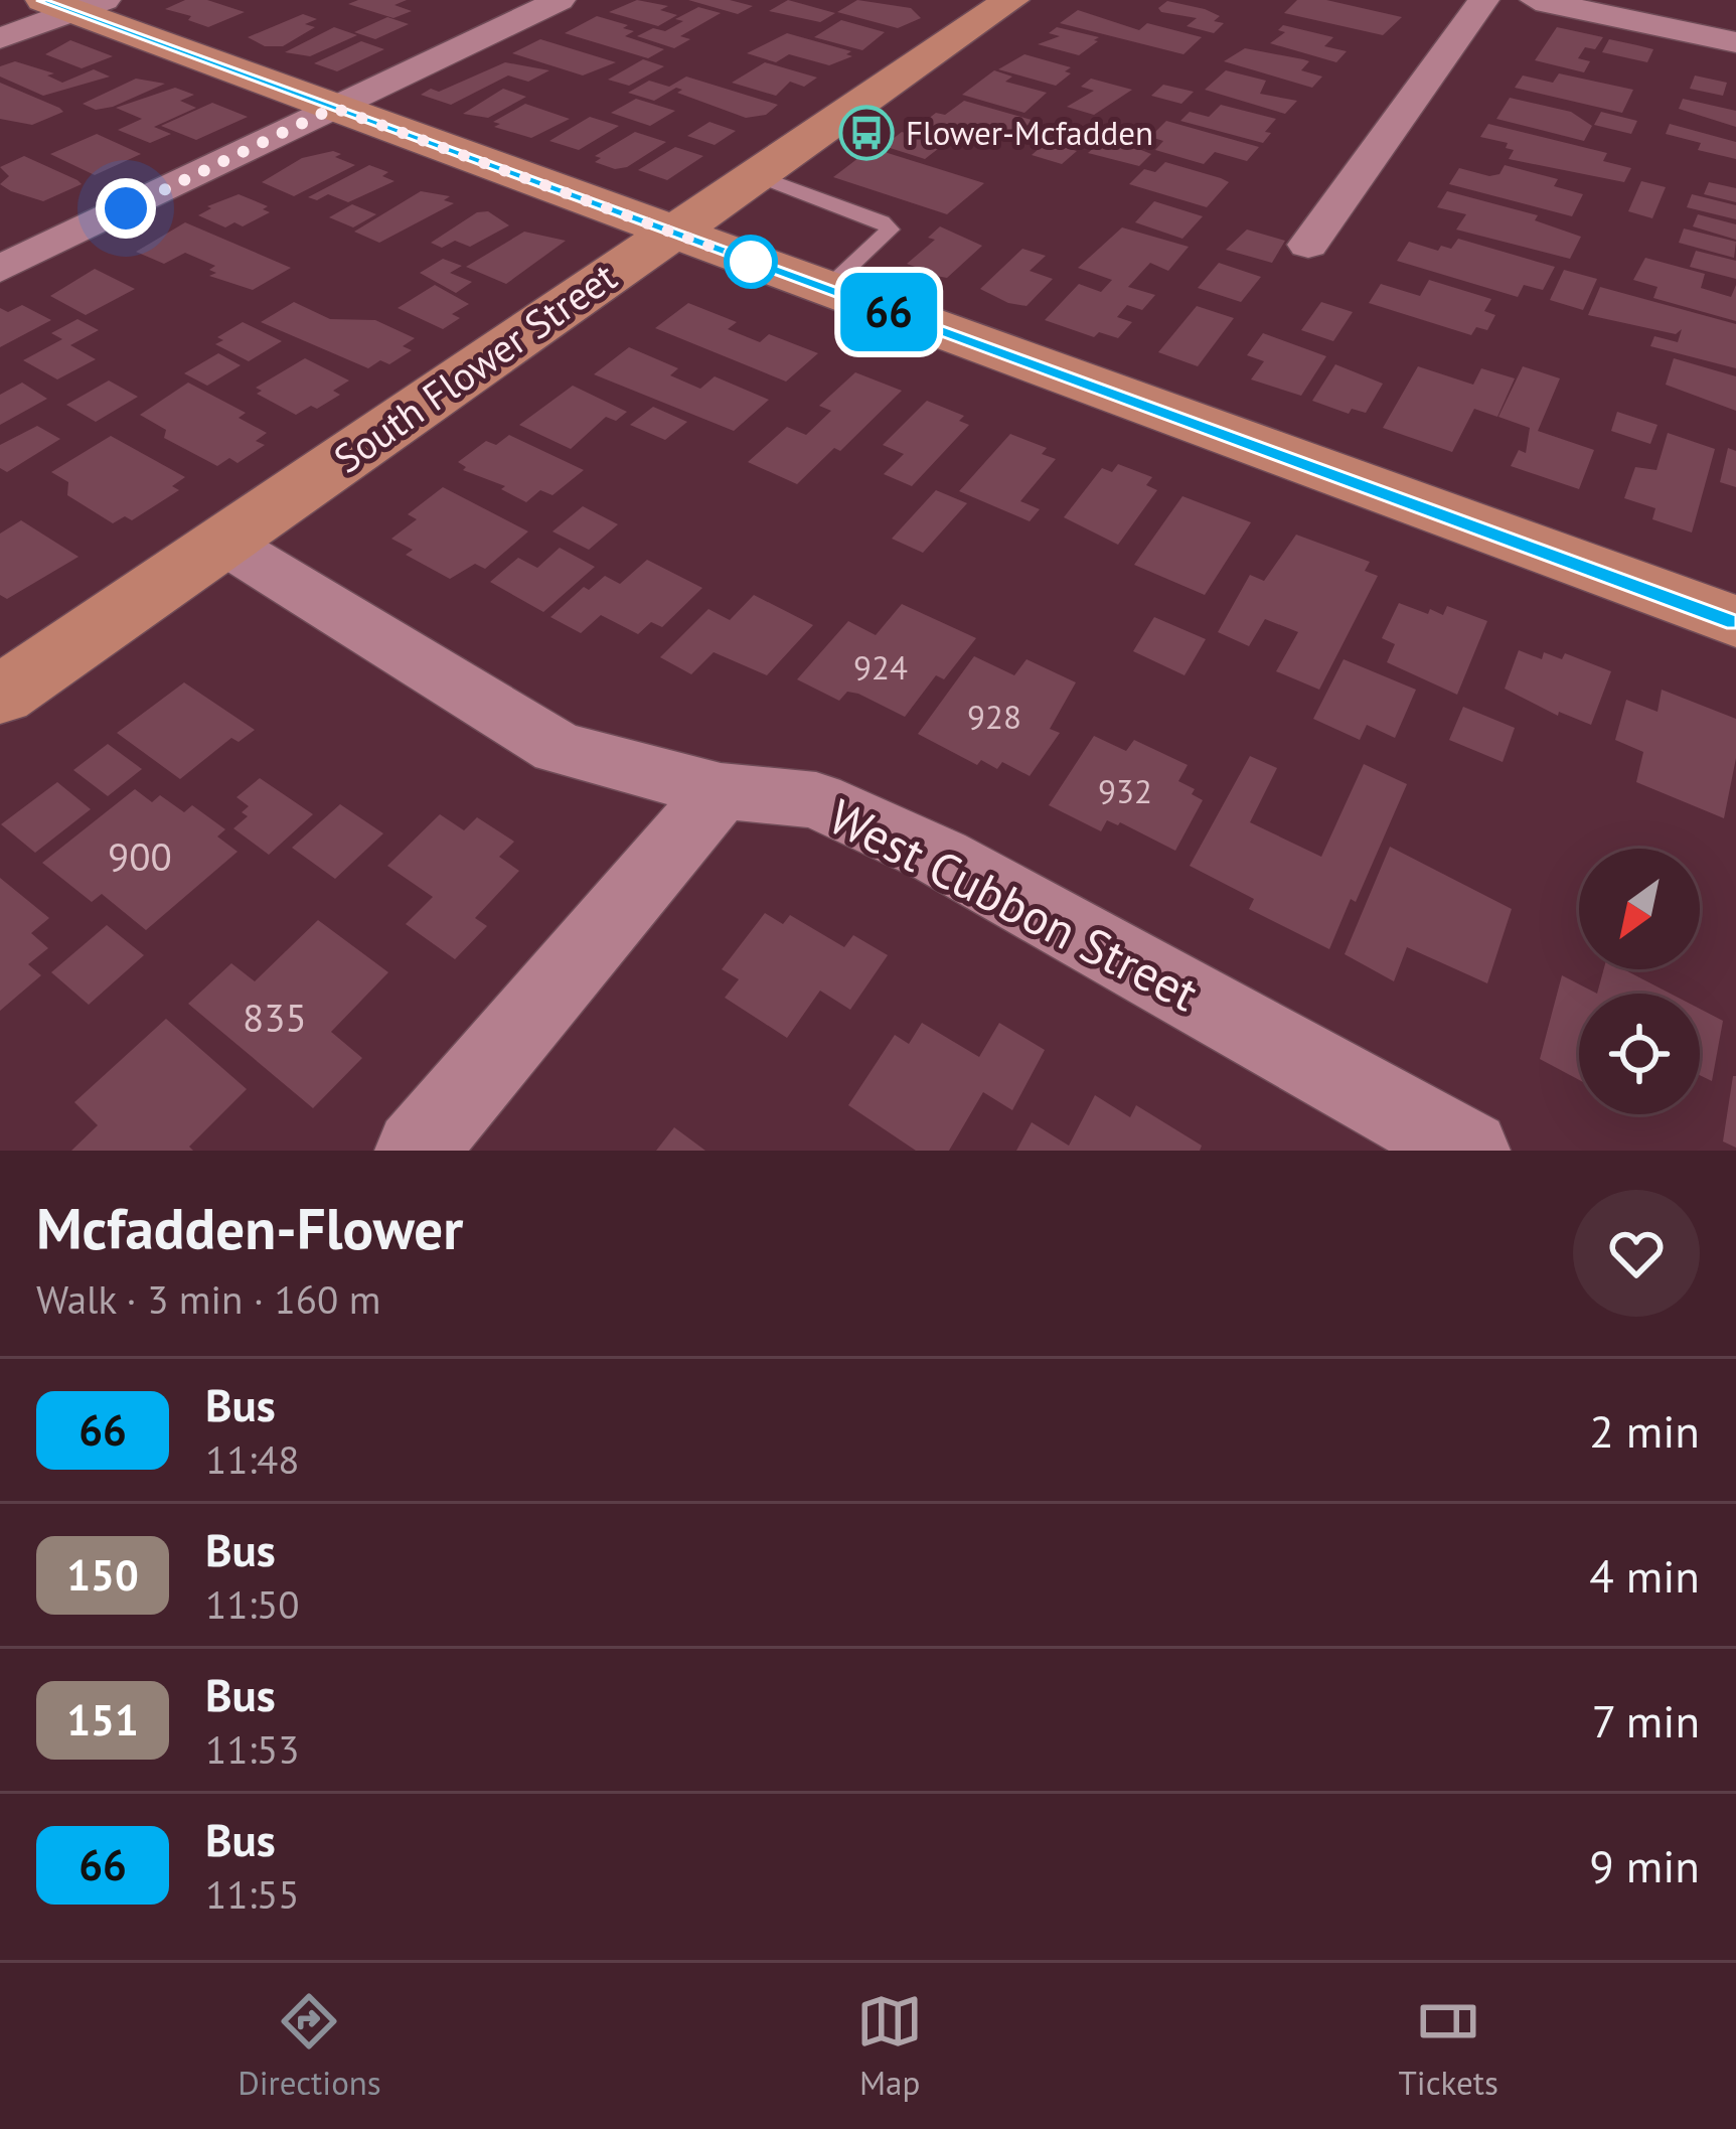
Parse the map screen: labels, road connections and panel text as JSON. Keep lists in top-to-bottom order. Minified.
{"streets":{"street":["South Flower Street","West Cubbon Street"]},"crossings":[["South Flower Street","West Cubbon Street"]],"places":{"bus stop":["Flower-Mcfadden"]},"lines":["bus line 66"],"house_numbers":["924","928","932","900","835"],"north":"bottom left","page":{"on_map":"66","heading":["Mcfadden-Flower","Walk · 3 min · 160 m"],"list":[{"mark":"66","name":"Bus","note":"11:48","value":"2 min"},{"mark":"150","name":"Bus","note":"11:50","value":"4 min"},{"mark":"151","name":"Bus","note":"11:53","value":"7 min"},{"mark":"66","name":"Bus","note":"11:55","value":"9 min"}],"tabs":["Directions","Map","Tickets"]}}
